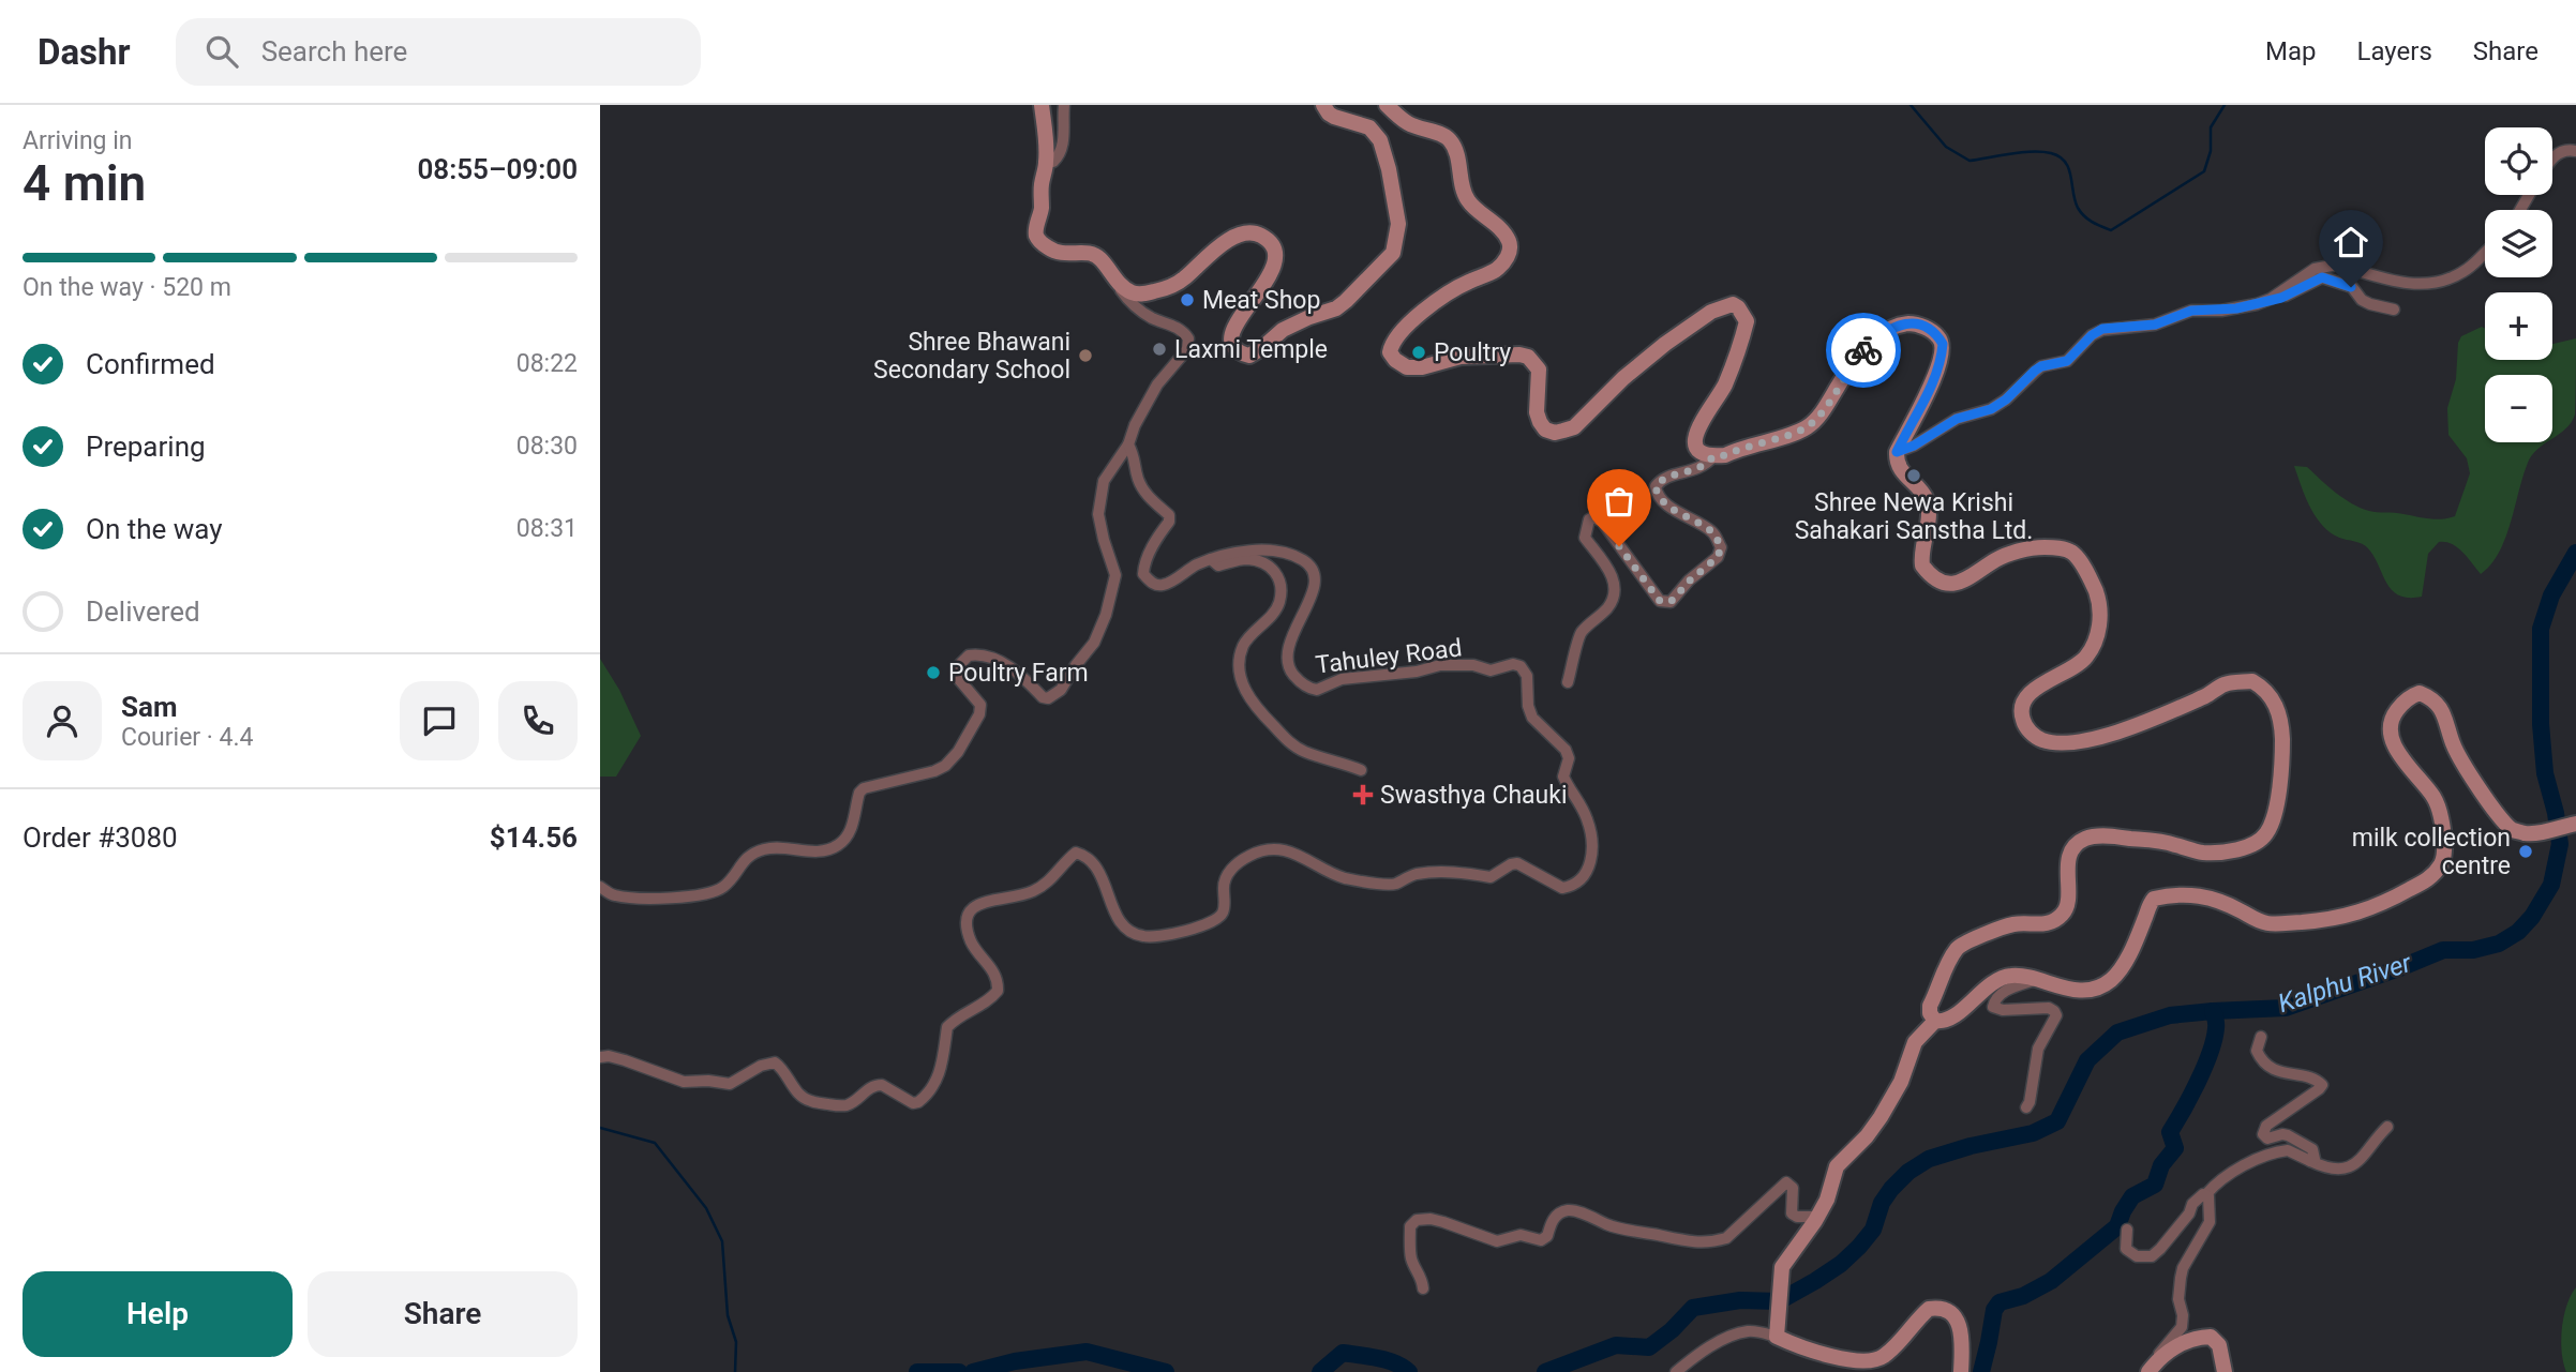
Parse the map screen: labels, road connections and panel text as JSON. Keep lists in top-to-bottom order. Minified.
{"streets":{"street":["Tahuley Road"]},"water":["Kalphu River"],"places":{"other":["Meat Shop","Laxmi Temple","Poultry","Shree Bhawani Secondary School","Shree Newa Krishi Sahakari Sanstha Ltd.","Poultry Farm","milk collection centre"],"health":["Swasthya Chauki"]},"page":{"header":"Dashr","search":"Search here","nav":["Map","Layers","Share"],"heading":["4 min","Arriving in","08:55–09:00"],"panel":["Sam","Courier · 4.4","Order #3080","$14.56"],"map_buttons":["+","−"],"bar":"On the way · 520 m","list":[["Confirmed","08:22"],["Preparing","08:30"],["On the way","08:31"],"Delivered"],"buttons":["Help","Share"]}}
